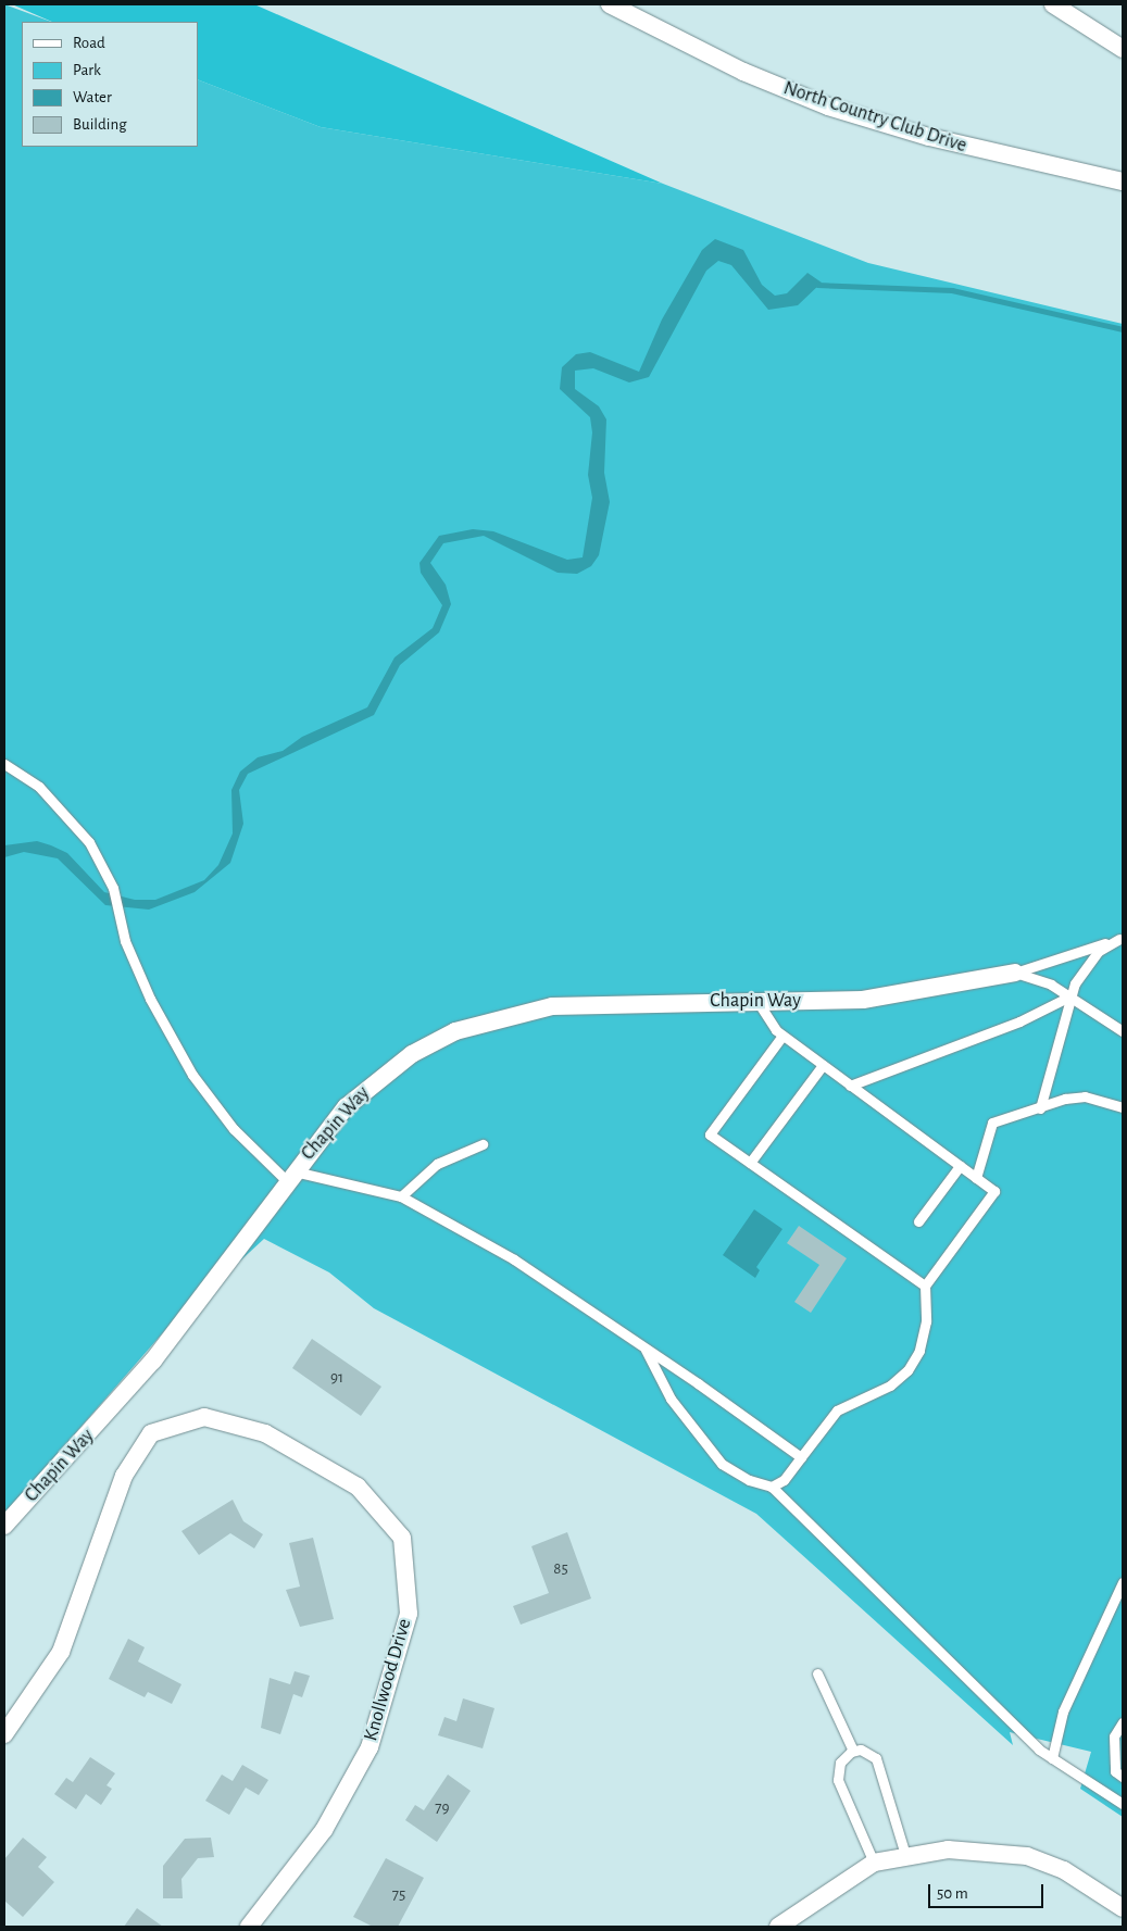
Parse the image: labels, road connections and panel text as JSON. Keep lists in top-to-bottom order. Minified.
{"streets":{"street":["North Country Club Drive","Chapin Way","Knollwood Drive"]},"house_numbers":["91","85","79","75"],"legend":["Road","Park","Water","Building"],"scale_bar":"50 m"}
